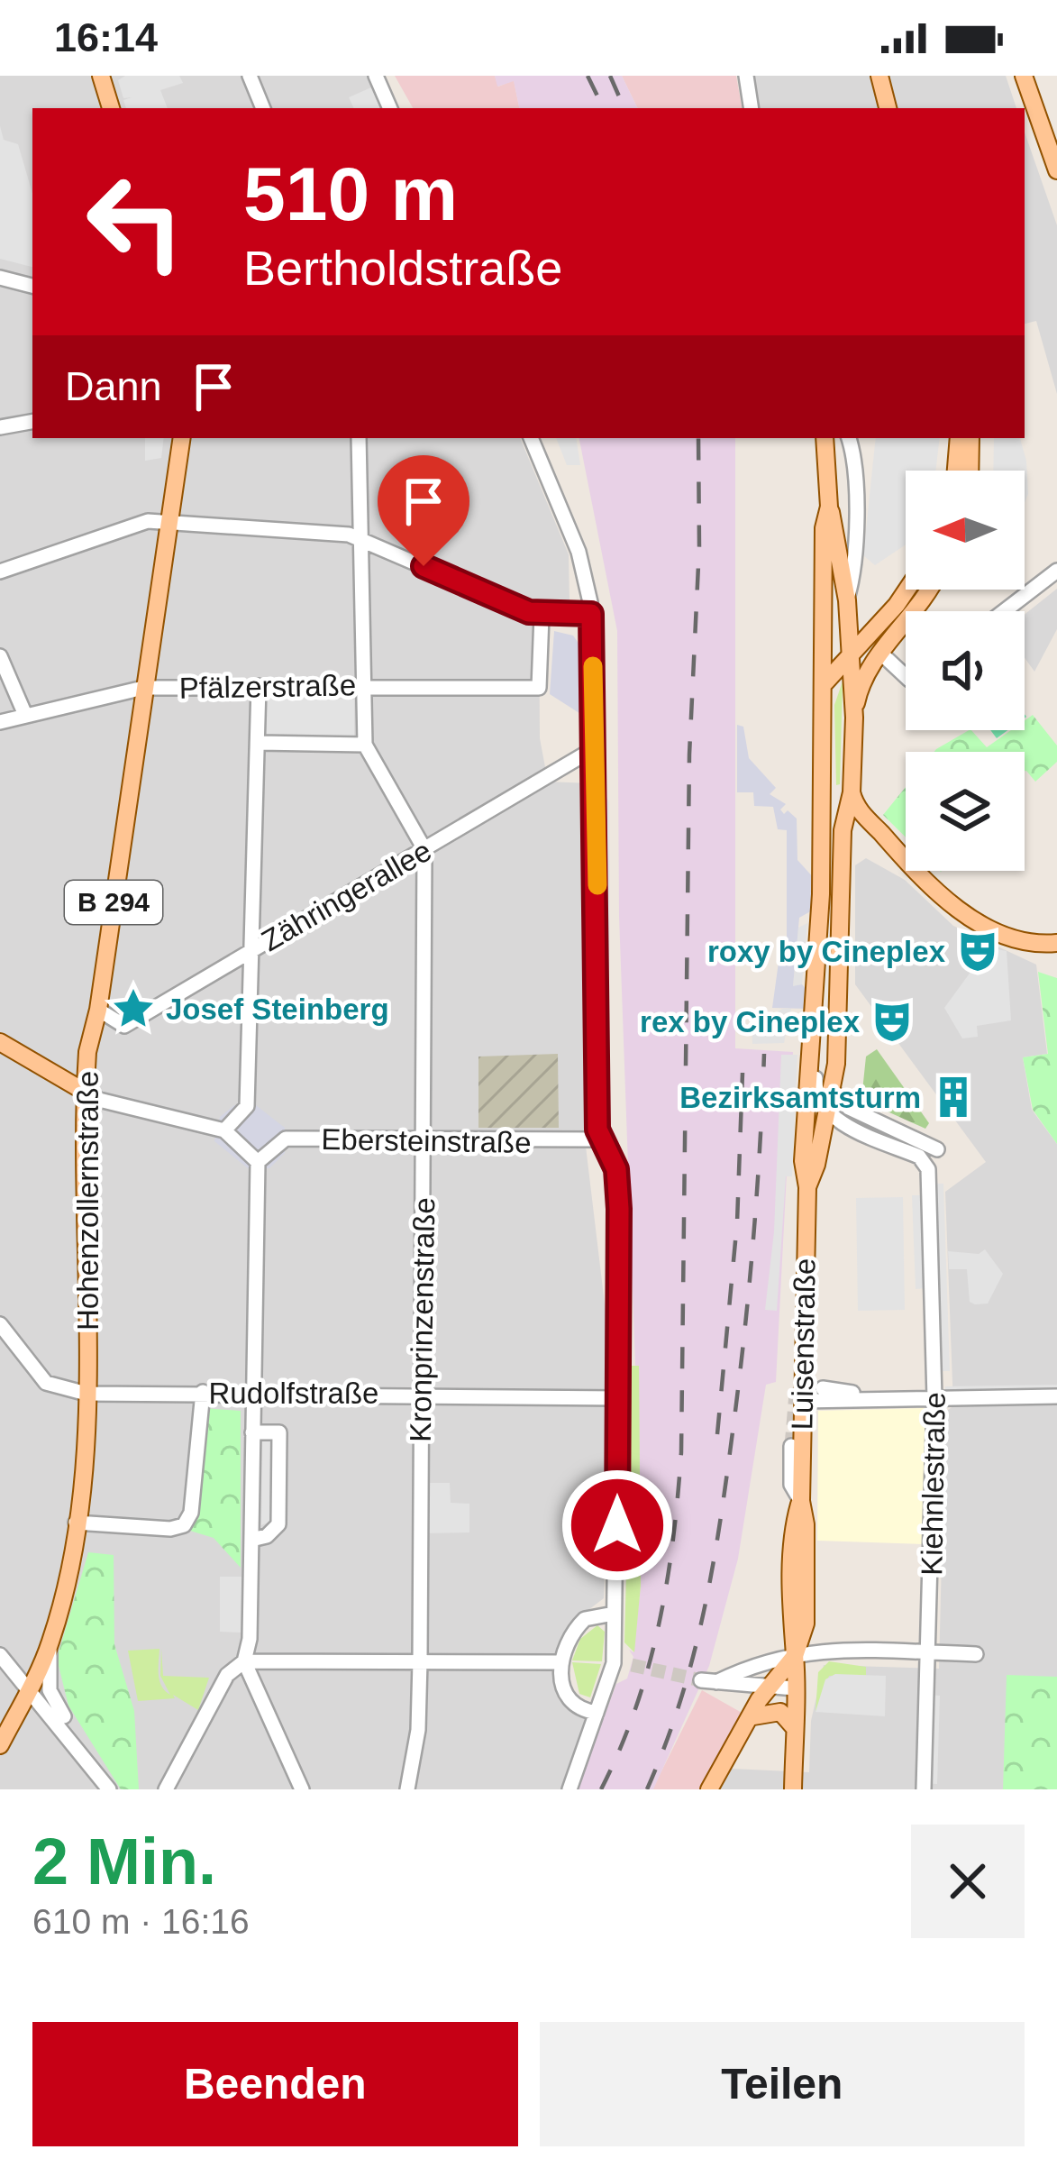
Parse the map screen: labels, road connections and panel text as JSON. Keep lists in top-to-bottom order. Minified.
{"streets":{"main road":["B 294","Hohenzollernstraße","Luisenstraße"],"street":["Pfälzerstraße","Zähringerallee","Ebersteinstraße","Kronprinzenstraße","Rudolfstraße","Kiehnlestraße"]},"crossings":[["Pfälzerstraße","Hohenzollernstraße"],["Zähringerallee","Hohenzollernstraße"],["Zähringerallee","Kronprinzenstraße"],["Ebersteinstraße","Kronprinzenstraße"],["Hohenzollernstraße","Rudolfstraße"],["Kronprinzenstraße","Rudolfstraße"],["Luisenstraße","Kiehnlestraße"]],"places":{"theatre":["roxy by Cineplex","rex by Cineplex"],"place":["Josef Steinberg"],"building":["Bezirksamtsturm"]},"north":"left","page":{"status":"16:14","turn":["510 m","Bertholdstraße"],"then":"Dann","heading":["2 Min.","610 m · 16:16"],"buttons":["Beenden","Teilen"]}}
